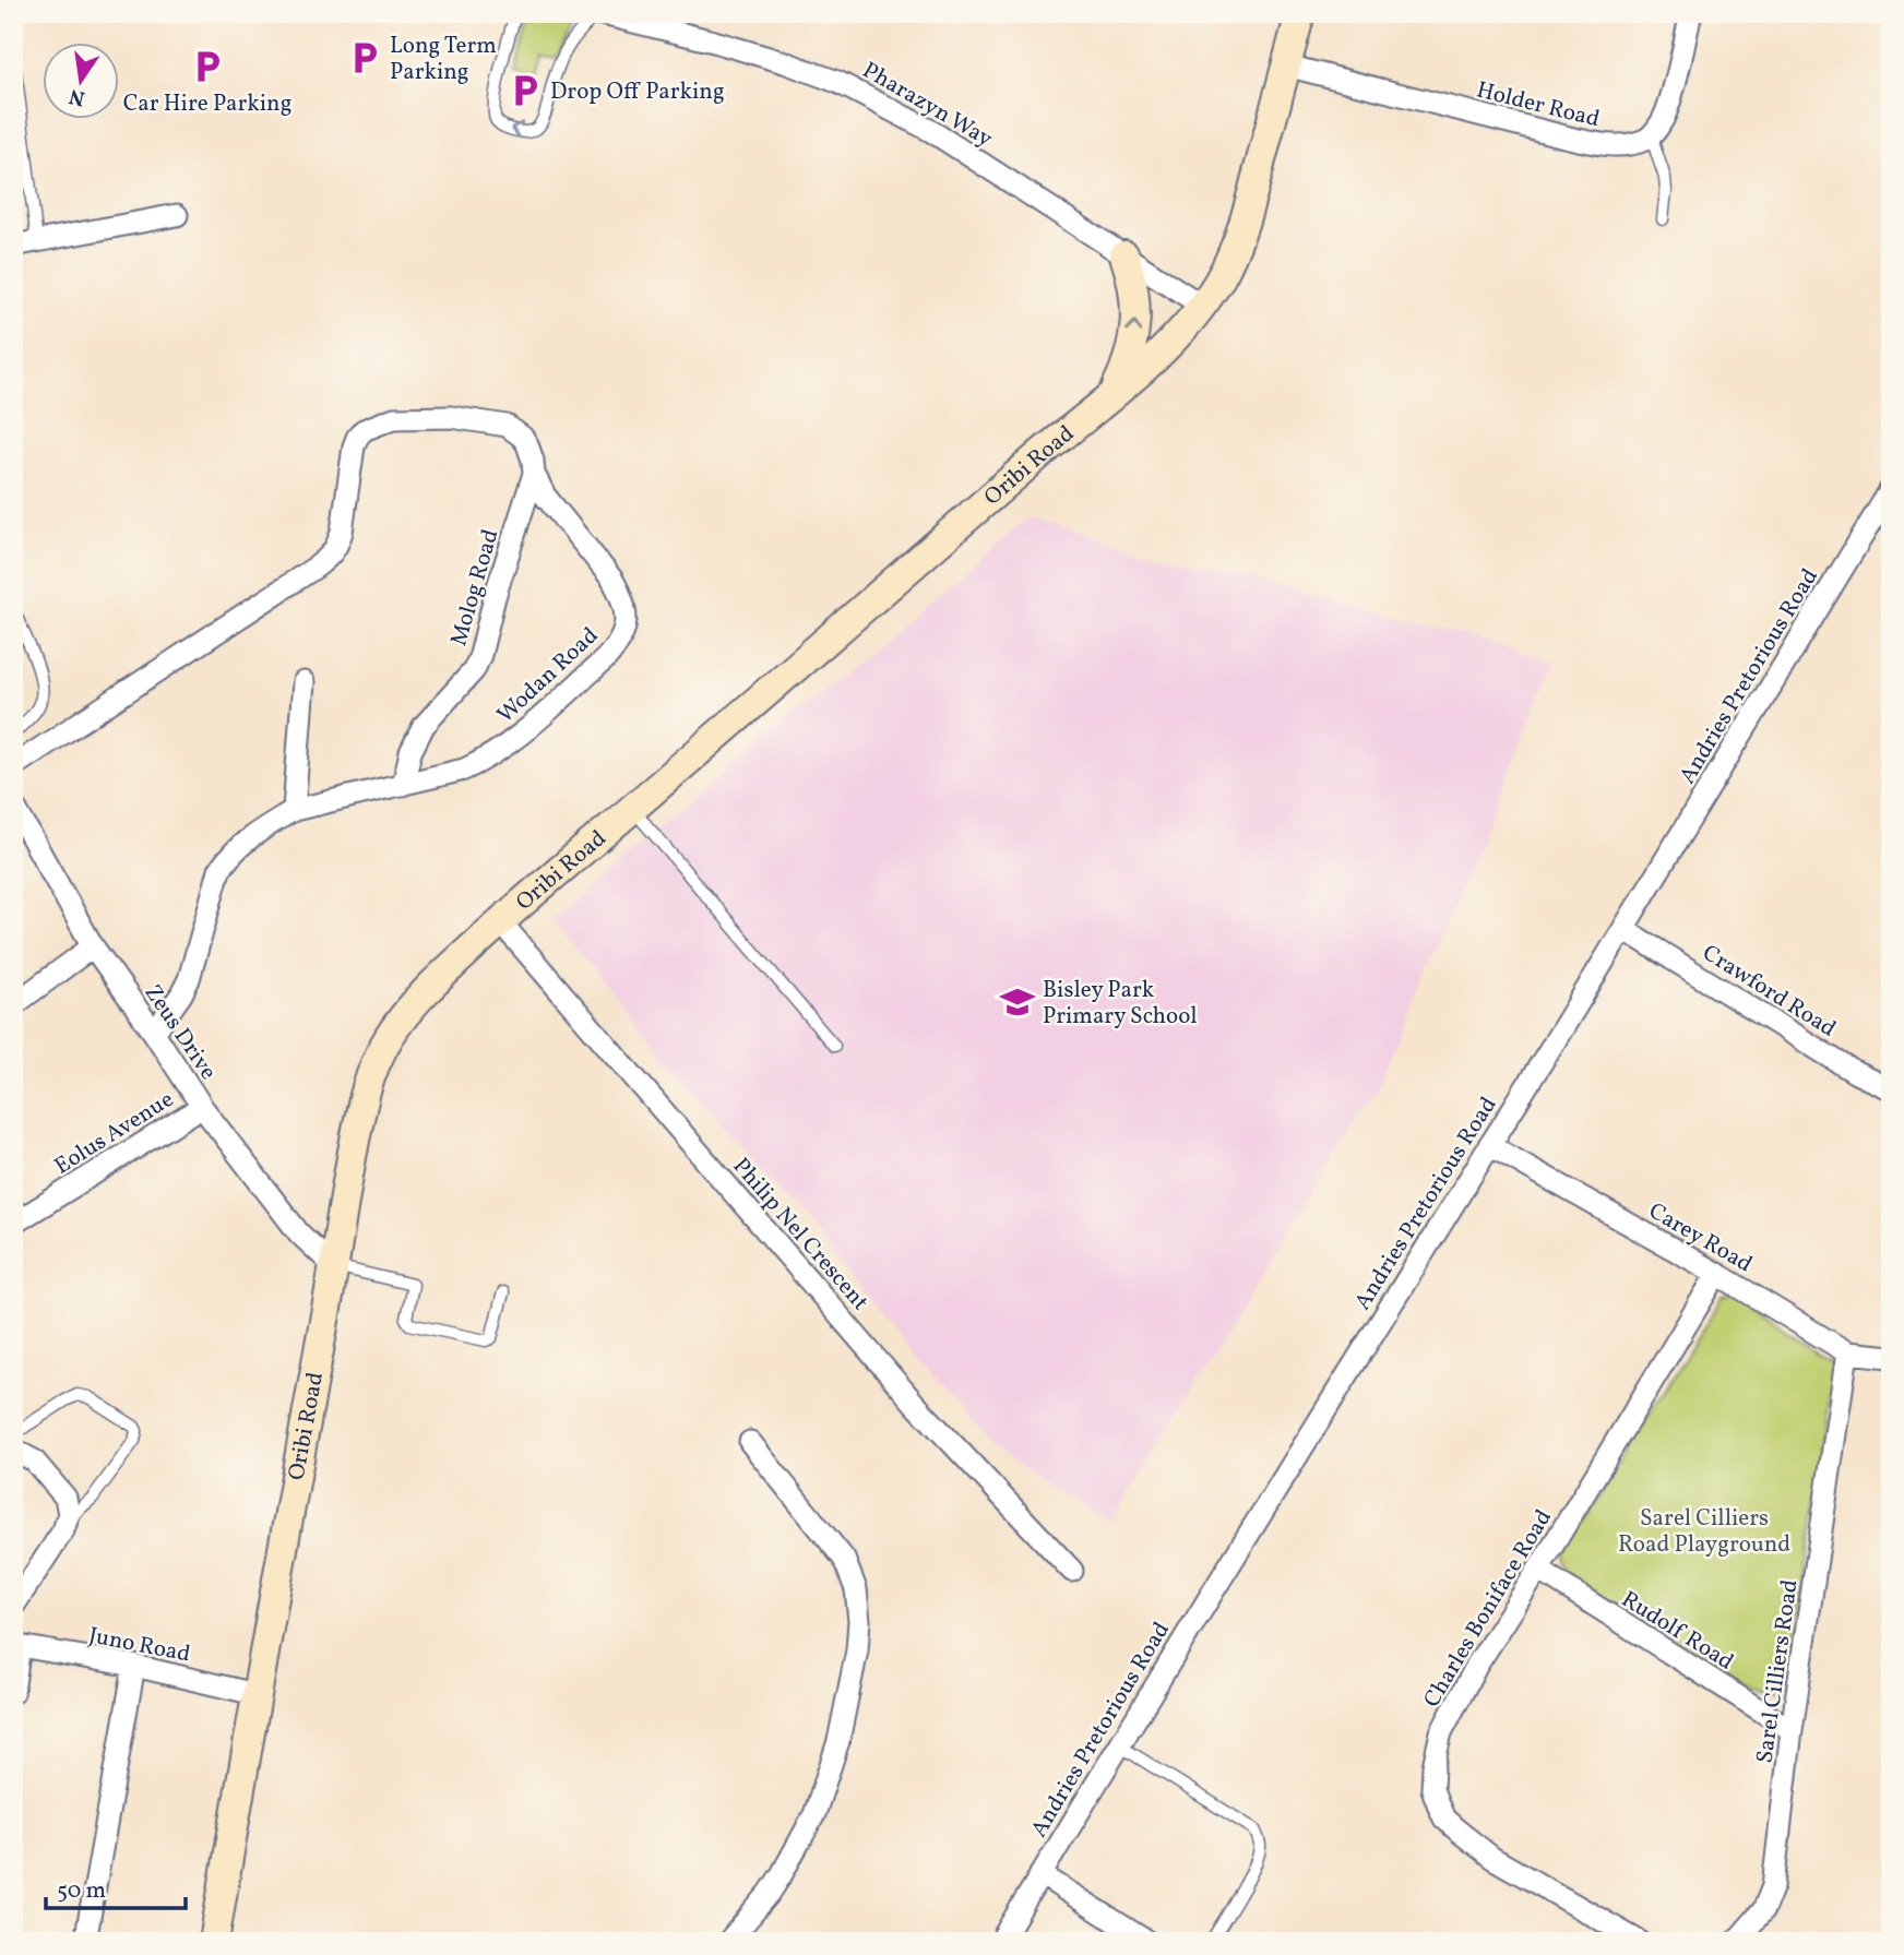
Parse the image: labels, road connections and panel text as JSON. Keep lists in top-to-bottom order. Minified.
{"streets":{"street":["Pharazyn Way","Holder Road","Oribi Road","Molog Road","Wodan Road","Andries Pretorious Road","Crawford Road","Zeus Drive","Eolus Avenue","Philip Nel Crescent","Carey Road","Charles Boniface Road","Rudolf Road","Juno Road","Sarel Cilliers Road"]},"crossings":[["Pharazyn Way","Oribi Road"],["Holder Road","Oribi Road"],["Oribi Road","Zeus Drive"],["Oribi Road","Philip Nel Crescent"],["Oribi Road","Juno Road"],["Molog Road","Wodan Road"],["Wodan Road","Zeus Drive"],["Andries Pretorious Road","Crawford Road"],["Andries Pretorious Road","Carey Road"],["Zeus Drive","Eolus Avenue"],["Carey Road","Charles Boniface Road"],["Carey Road","Sarel Cilliers Road"],["Charles Boniface Road","Rudolf Road"],["Rudolf Road","Sarel Cilliers Road"]],"parks":["Sarel Cilliers Road Playground"],"places":{"parking":["Long Term Parking","Car Hire Parking","Drop Off Parking"],"school or university":["Bisley Park Primary School"]},"scale_bar":"50 m","north":"bottom"}
